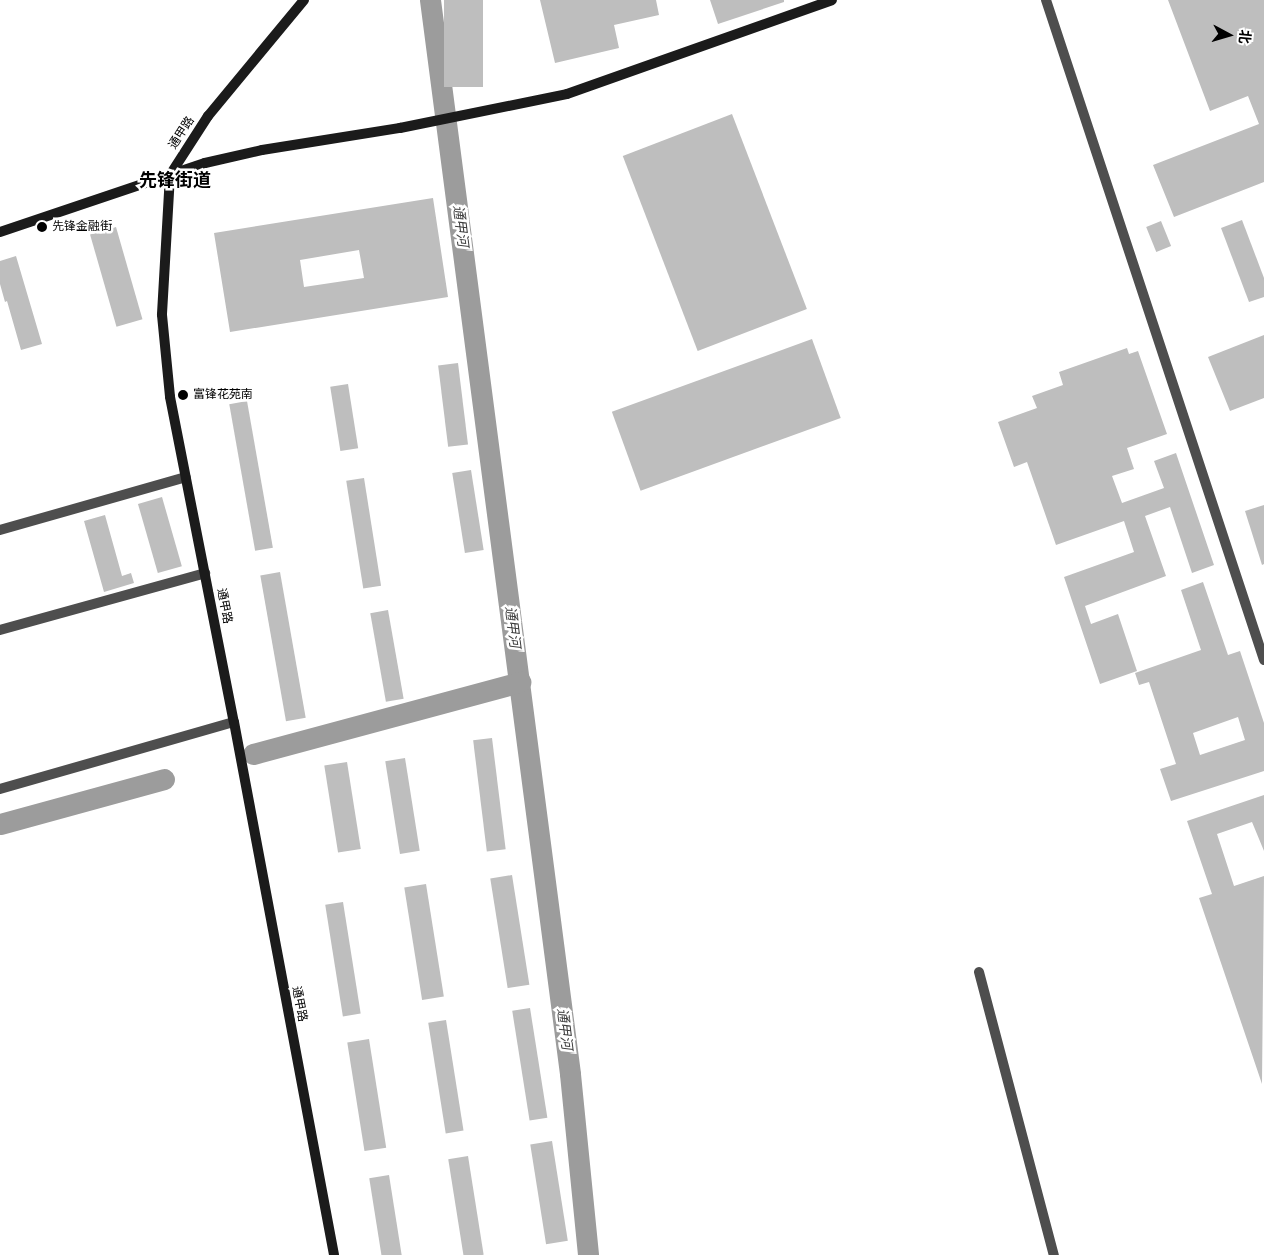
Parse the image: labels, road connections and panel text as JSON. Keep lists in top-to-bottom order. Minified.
{"streets":{"street":["通甲路"]},"districts":["先锋街道"],"water":["通甲河"],"places":["先锋金融街","富锋花苑南"],"north":"right"}
